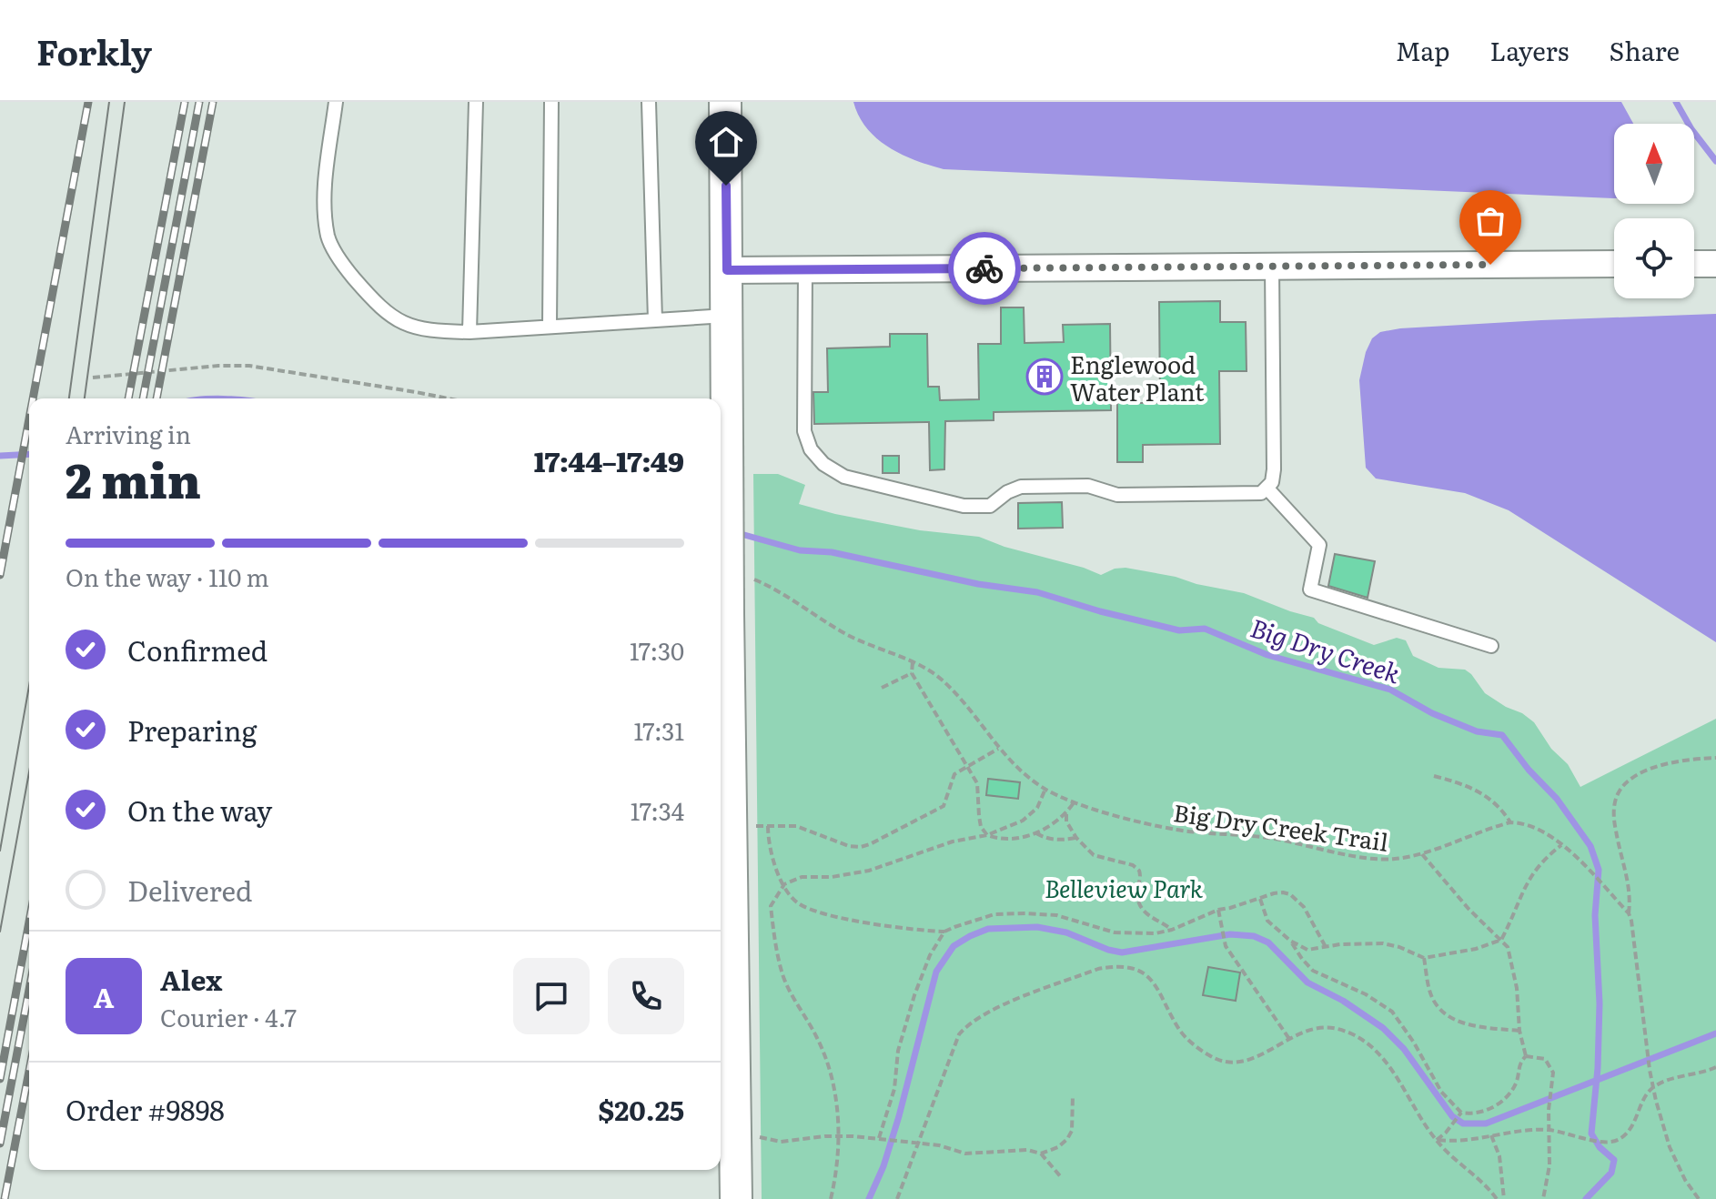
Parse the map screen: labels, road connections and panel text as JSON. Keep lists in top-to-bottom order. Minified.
{"streets":{"path":["Big Dry Creek Trail"]},"water":["Big Dry Creek"],"parks":["Belleview Park"],"places":{"building":["Englewood Water Plant"]},"north":"top","page":{"header":"Forkly","nav":["Map","Layers","Share"],"heading":["2 min","Arriving in","17:44–17:49"],"panel":["Alex","Courier · 4.7","Order #9898","$20.25"],"bar":"On the way · 110 m","list":[["Confirmed","17:30"],["Preparing","17:31"],["On the way","17:34"],"Delivered"],"round":"A"}}
